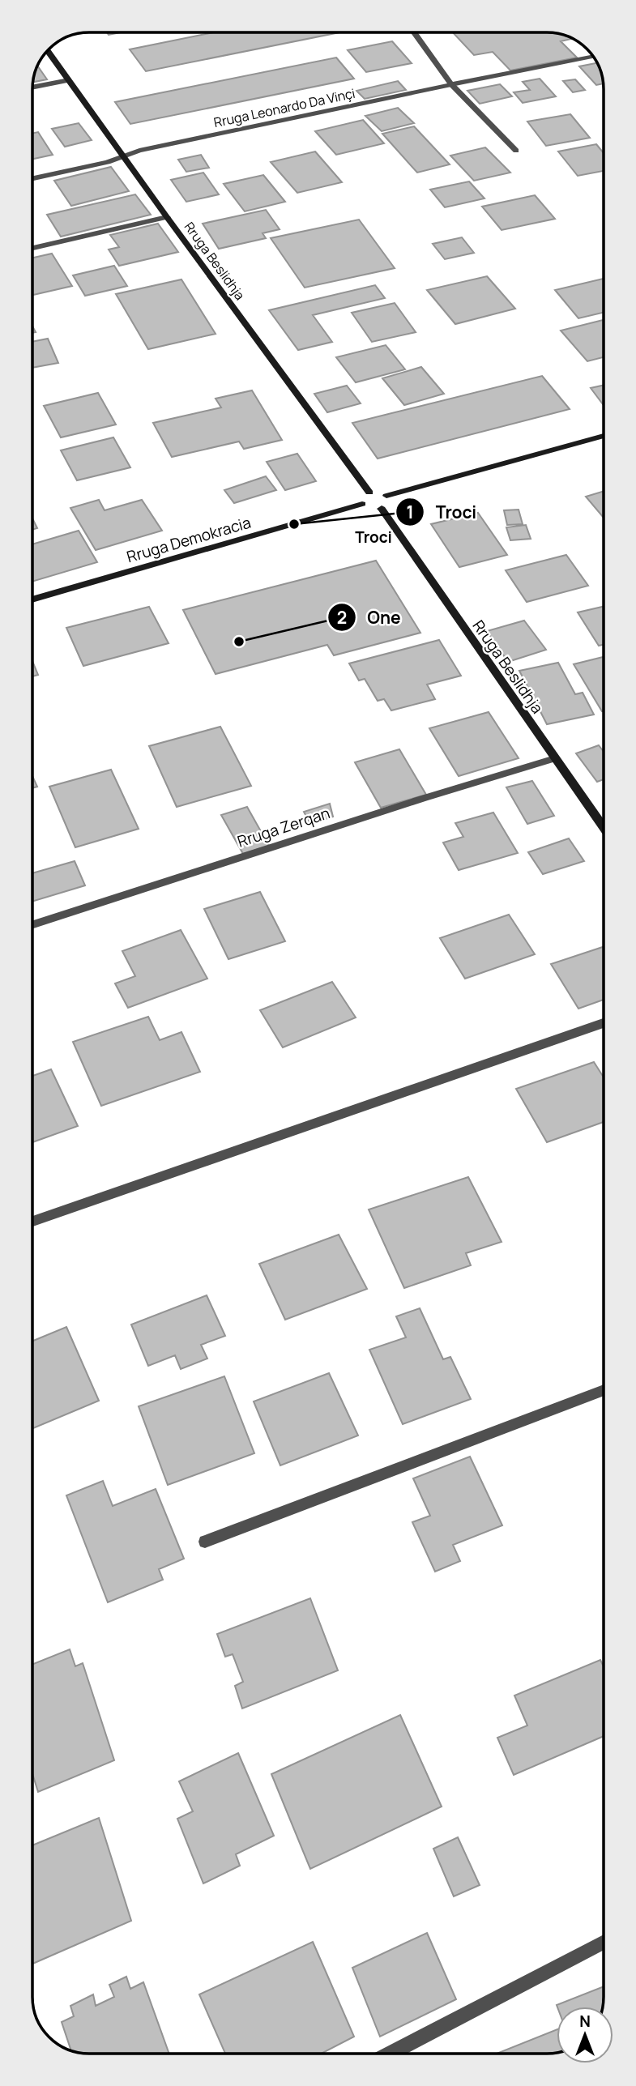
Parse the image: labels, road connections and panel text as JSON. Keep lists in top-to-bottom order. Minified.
{"streets":{"main road":["Rruga Beslidhja","Rruga Demokracia"],"street":["Rruga Leonardo Da Vinçi","Rruga Zerqan"]},"crossings":[["Rruga Leonardo Da Vinçi","Rruga Beslidhja"],["Rruga Beslidhja","Rruga Demokracia"],["Rruga Beslidhja","Rruga Zerqan"]],"districts":["Troci"],"places":["Troci","One"],"north":"top"}
